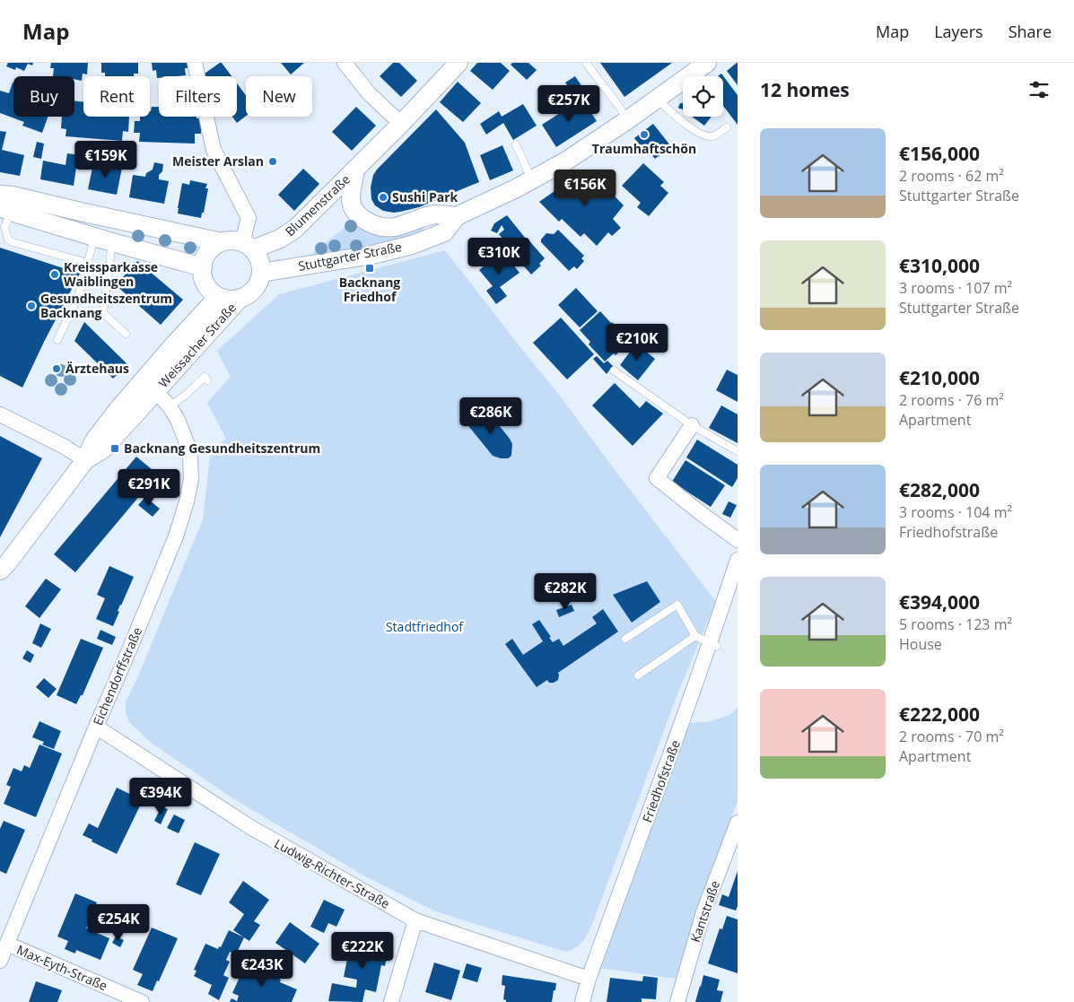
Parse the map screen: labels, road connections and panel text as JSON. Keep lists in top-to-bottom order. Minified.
{"streets":{"street":["Blumenstraße","Stuttgarter Straße","Weissacher Straße","Eichendorffstraße","Friedhofstraße","Ludwig-Richter-Straße","Kantstraße","Max-Eyth-Straße"]},"crossings":[["Blumenstraße","Stuttgarter Straße"],["Blumenstraße","Weissacher Straße"],["Stuttgarter Straße","Weissacher Straße"],["Weissacher Straße","Eichendorffstraße"],["Eichendorffstraße","Ludwig-Richter-Straße"],["Eichendorffstraße","Max-Eyth-Straße"],["Friedhofstraße","Ludwig-Richter-Straße"]],"parks":["Stadtfriedhof"],"places":{"other":["Traumhaftschön","Meister Arslan","Sushi Park","Kreissparkasse Waiblingen","Gesundheitszentrum Backnang","Ärztehaus"],"transit":["Backnang Friedhof","Backnang Gesundheitszentrum"]},"page":{"header":"Map","nav":["Map","Layers","Share"],"heading":"12 homes","chip":["Buy","Rent","Filters","New"],"price":["€257K","€159K","€156K","€310K","€210K","€286K","€291K","€282K","€394K","€254K","€222K","€243K"],"list":[{"name":"€156,000","note":"2 rooms · 62 m² · Stuttgarter Straße"},{"name":"€310,000","note":"3 rooms · 107 m² · Stuttgarter Straße"},{"name":"€210,000","note":"2 rooms · 76 m² · Apartment"},{"name":"€282,000","note":"3 rooms · 104 m² · Friedhofstraße"},{"name":"€394,000","note":"5 rooms · 123 m² · House"},{"name":"€222,000","note":"2 rooms · 70 m² · Apartment"}]}}
